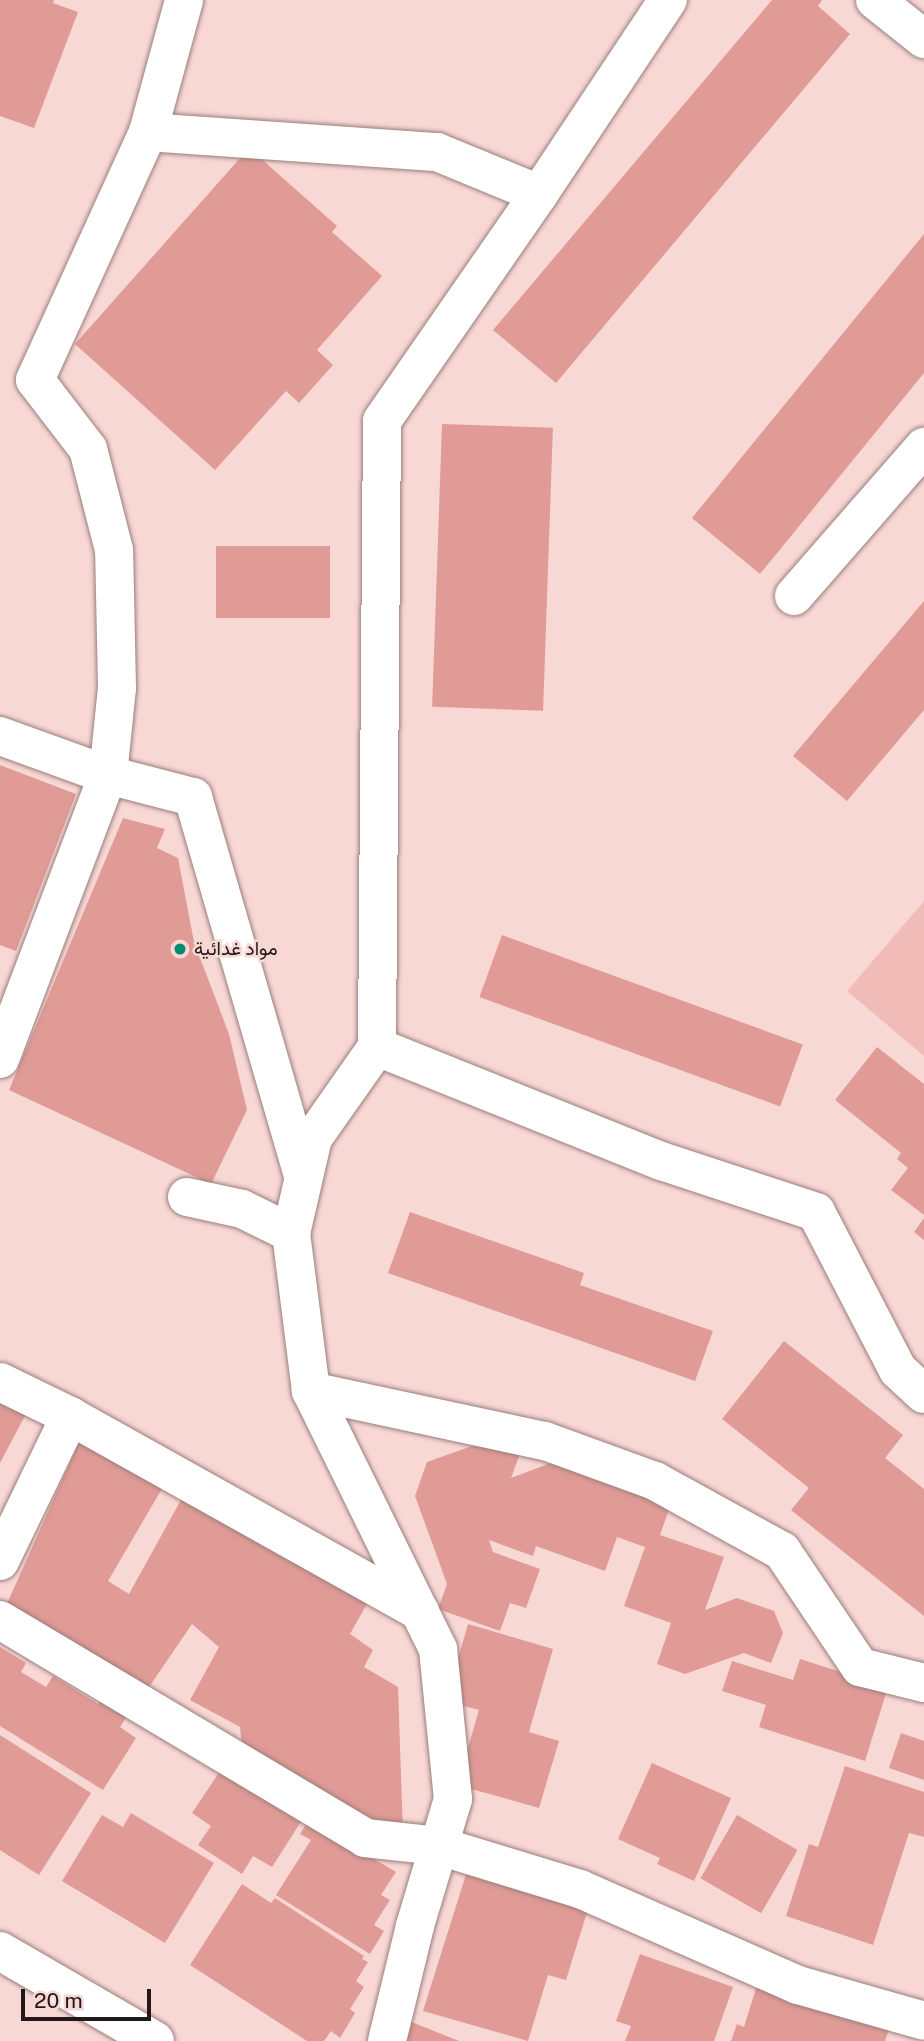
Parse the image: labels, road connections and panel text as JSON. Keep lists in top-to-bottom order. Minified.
{"places":["مواد غدائية"],"scale_bar":"20 m"}
